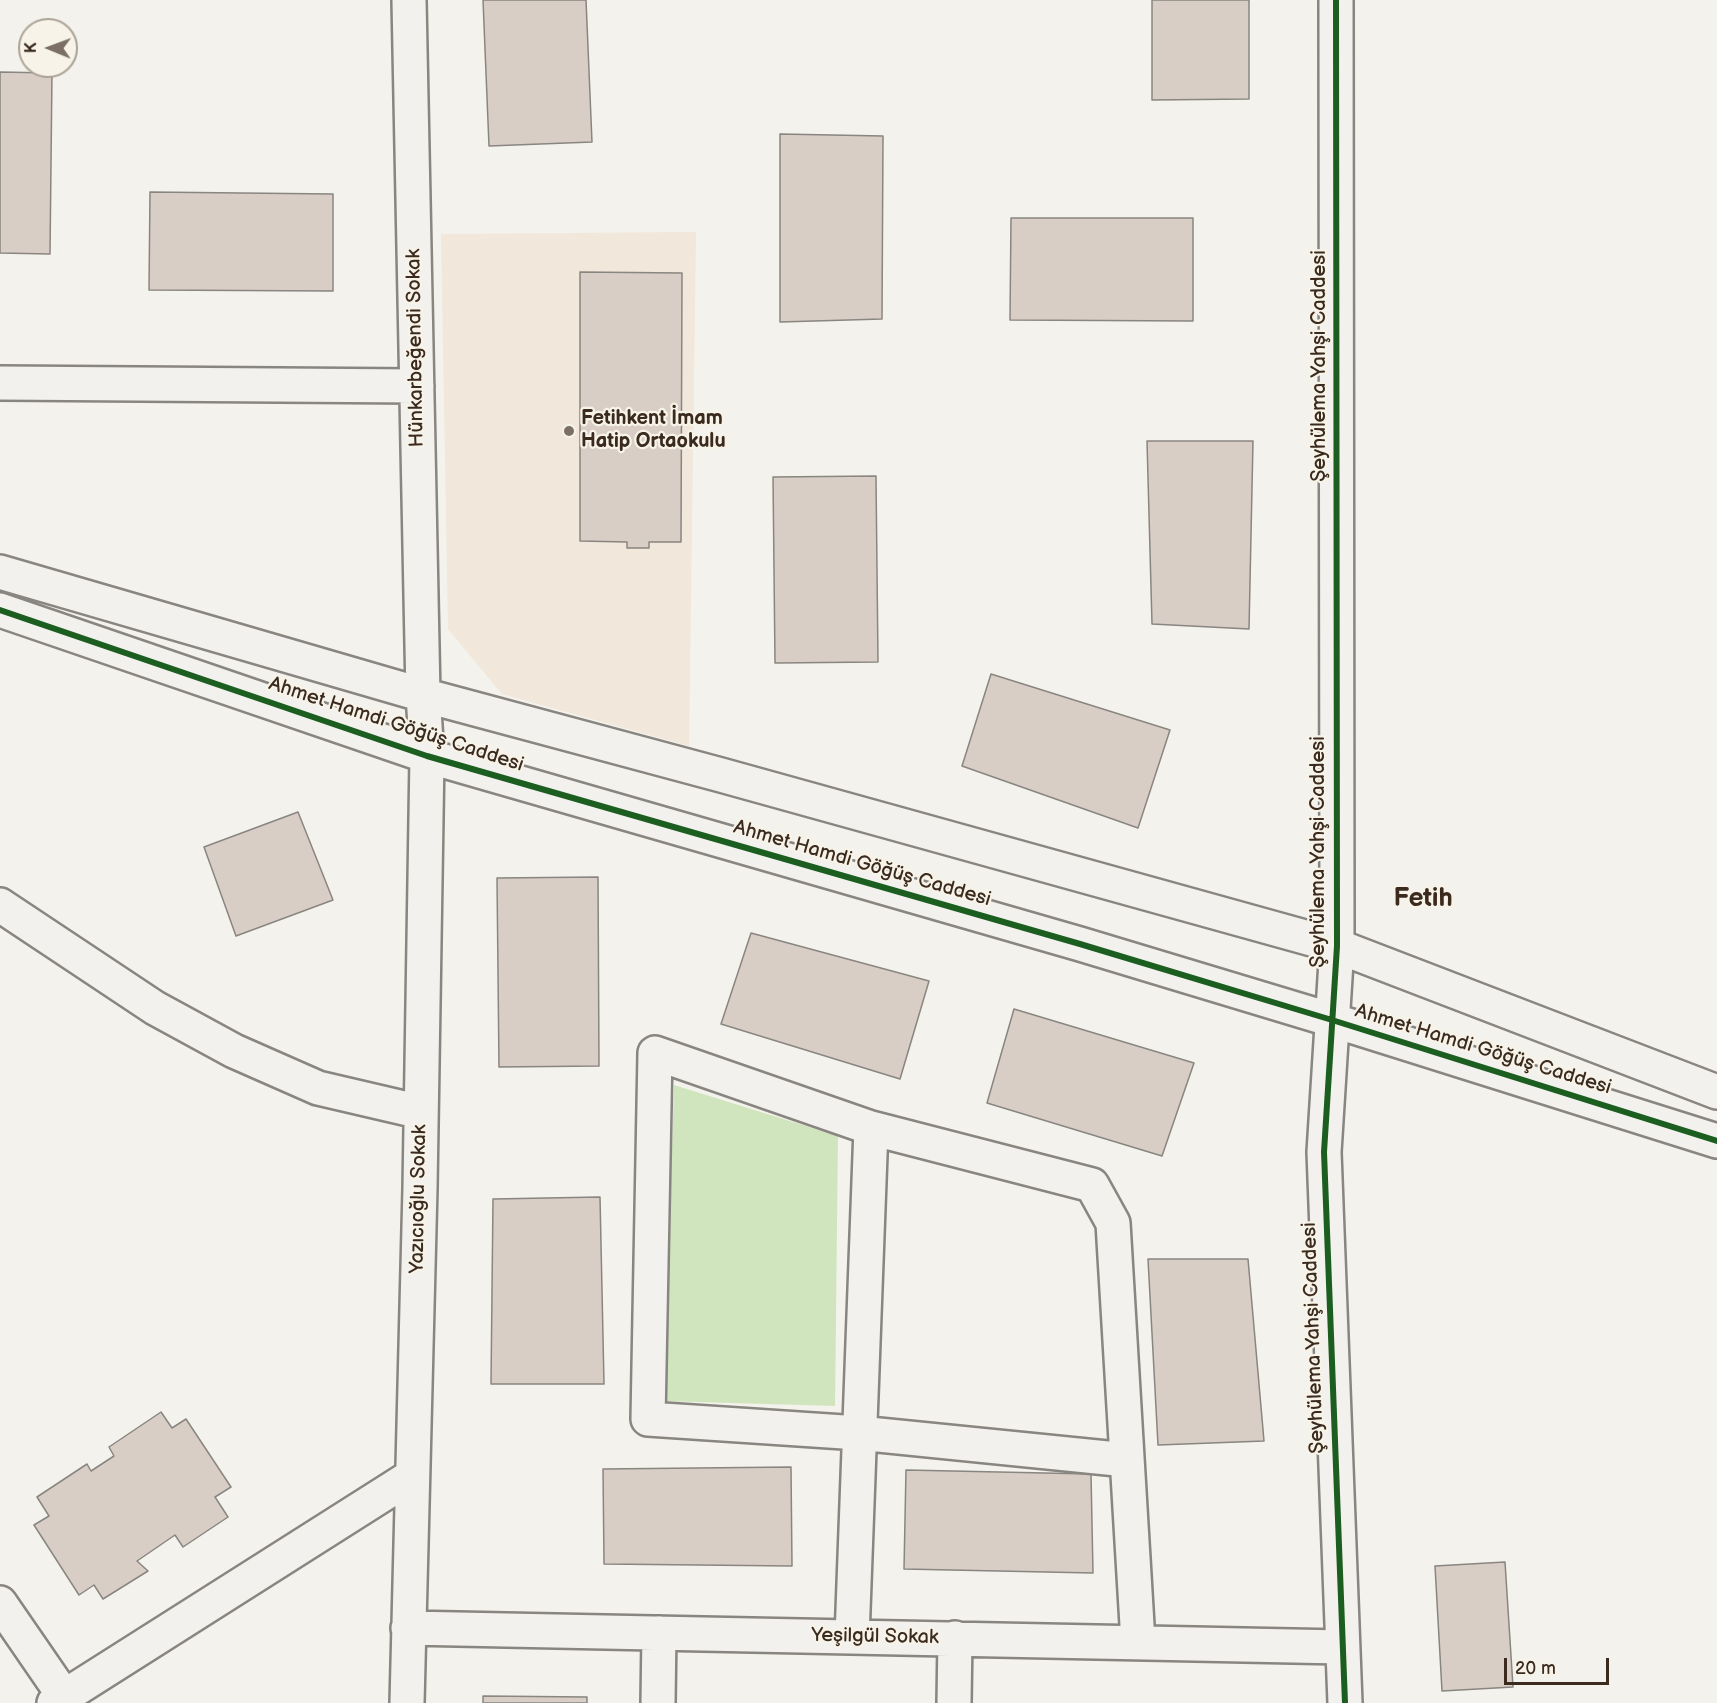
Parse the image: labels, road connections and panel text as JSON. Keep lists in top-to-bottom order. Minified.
{"streets":{"street":["Hünkarbeğendi Sokak","Şeyhülema Yahşi Caddesi","Ahmet Hamdi Göğüş Caddesi","Yazıcıoğlu Sokak","Yeşilgül Sokak"]},"crossings":[["Hünkarbeğendi Sokak","Ahmet Hamdi Göğüş Caddesi"],["Hünkarbeğendi Sokak","Yazıcıoğlu Sokak"],["Şeyhülema Yahşi Caddesi","Ahmet Hamdi Göğüş Caddesi"],["Şeyhülema Yahşi Caddesi","Yeşilgül Sokak"],["Ahmet Hamdi Göğüş Caddesi","Yazıcıoğlu Sokak"],["Yazıcıoğlu Sokak","Yeşilgül Sokak"]],"districts":["Fetih"],"places":["Fetihkent İmam Hatip Ortaokulu"],"scale_bar":"20 m","north":"left"}
